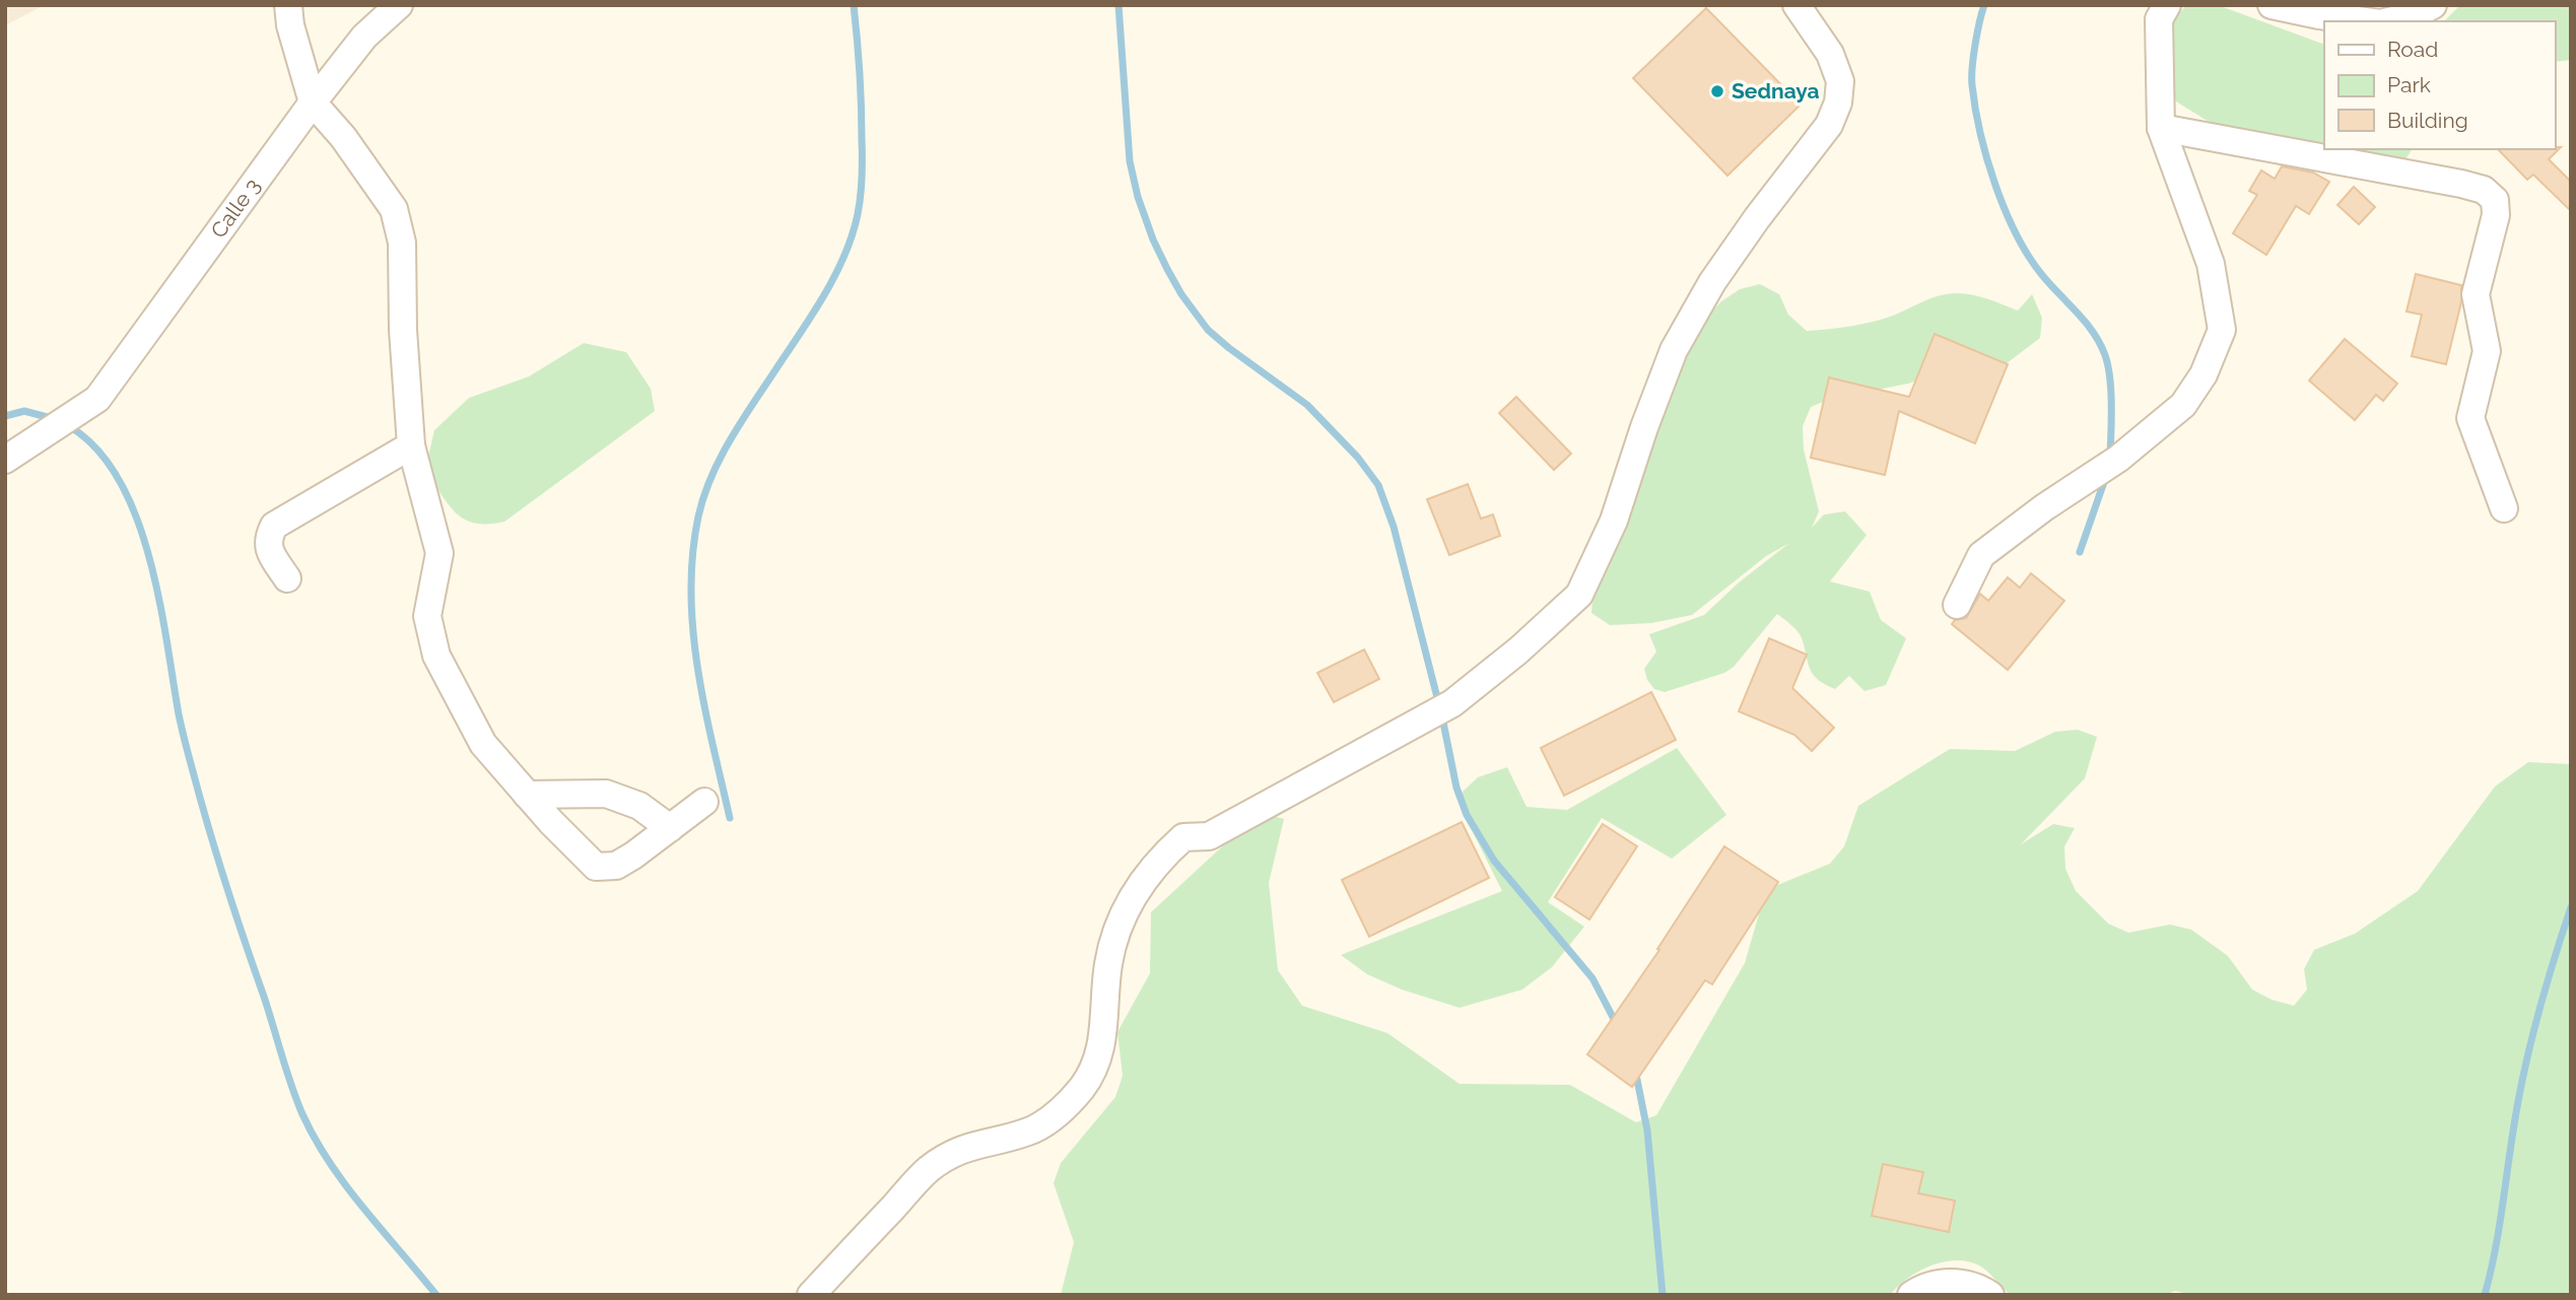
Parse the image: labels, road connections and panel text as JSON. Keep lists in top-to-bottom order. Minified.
{"streets":{"street":["Calle 3"]},"places":["Sednaya"],"legend":["Road","Park","Building"]}
